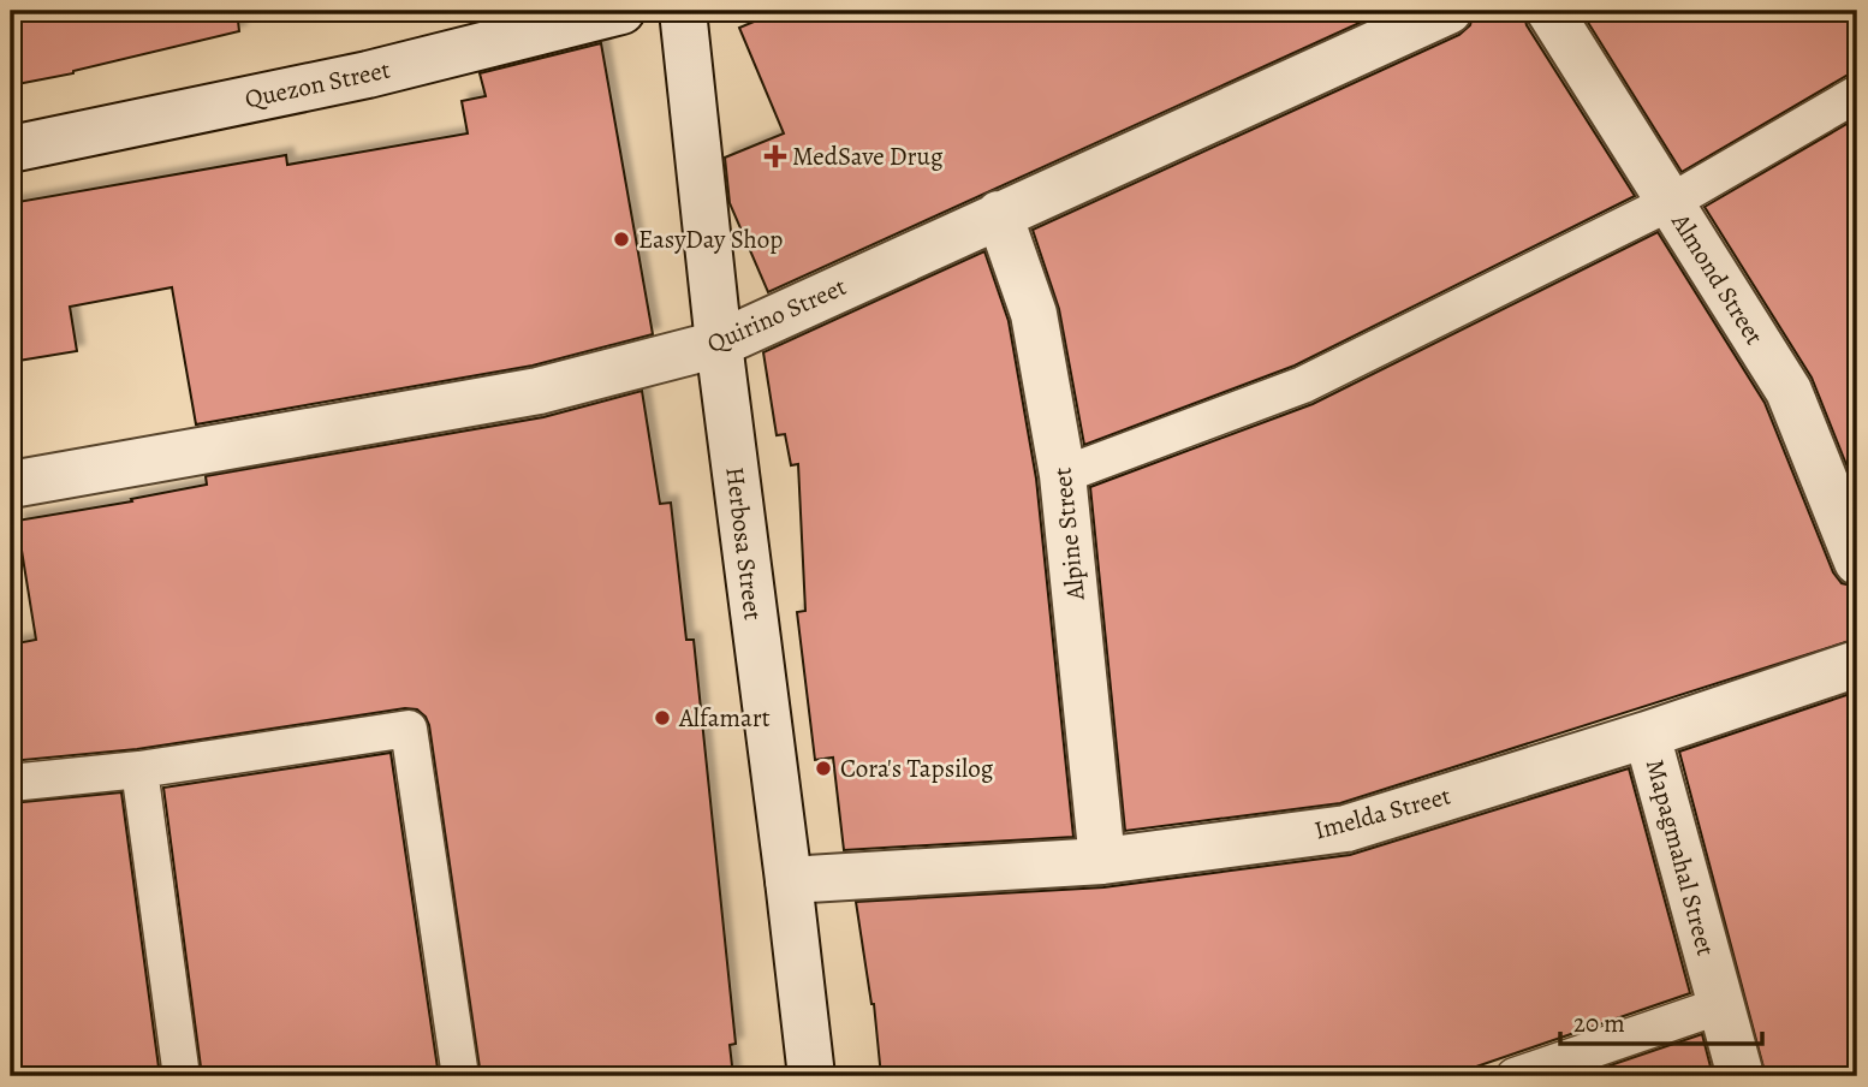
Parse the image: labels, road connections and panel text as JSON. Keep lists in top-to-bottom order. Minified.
{"streets":{"street":["Quezon Street","Almond Street","Quirino Street","Alpine Street","Herbosa Street","Imelda Street","Mapagmahal Street"]},"crossings":[["Quirino Street","Alpine Street"],["Quirino Street","Herbosa Street"],["Alpine Street","Imelda Street"],["Herbosa Street","Imelda Street"],["Imelda Street","Mapagmahal Street"]],"places":{"health":["MedSave Drug"],"other":["EasyDay Shop","Alfamart","Cora's Tapsilog"]},"scale_bar":"20 m"}
